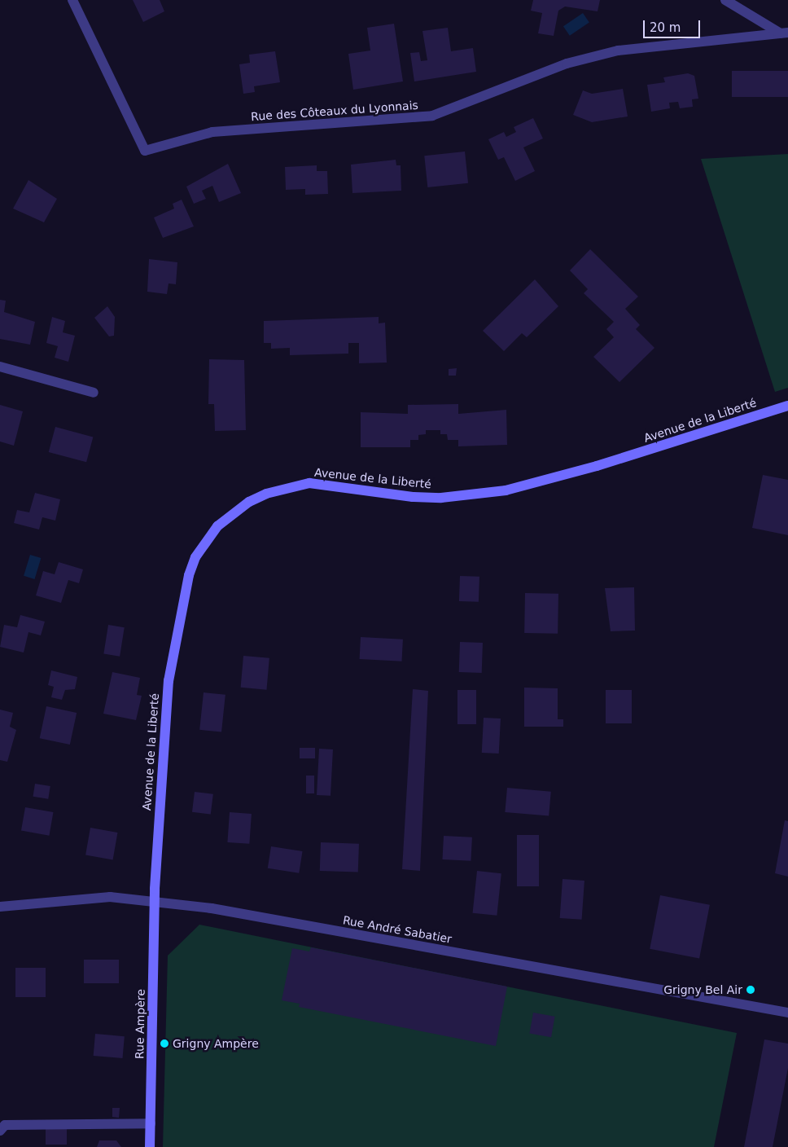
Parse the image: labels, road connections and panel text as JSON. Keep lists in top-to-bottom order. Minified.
{"streets":{"street":["Rue des Côteaux du Lyonnais","Avenue de la Liberté","Rue André Sabatier","Rue Ampère"]},"crossings":[["Avenue de la Liberté","Rue André Sabatier"],["Avenue de la Liberté","Rue Ampère"],["Rue André Sabatier","Rue Ampère"]],"places":["Grigny Bel Air","Grigny Ampère"],"scale_bar":"20 m"}
